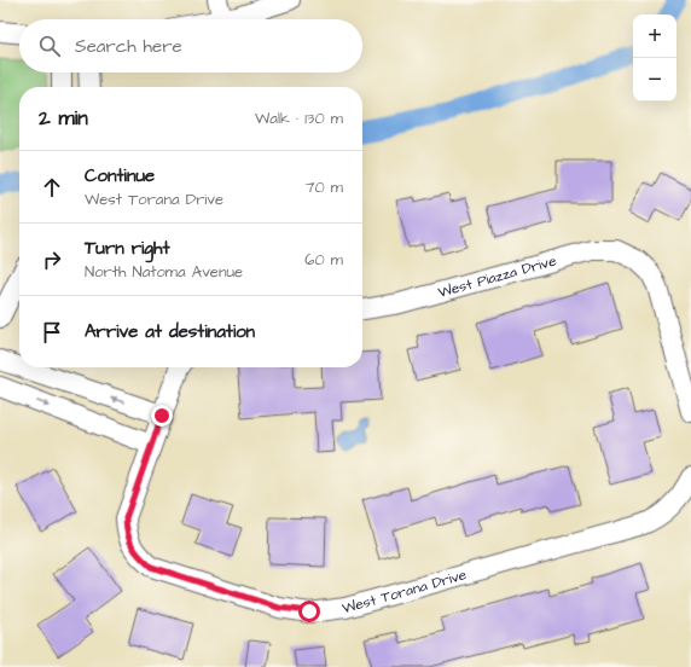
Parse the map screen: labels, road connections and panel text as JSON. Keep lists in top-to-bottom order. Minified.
{"streets":{"street":["West Piazza Drive","West Torana Drive"]},"page":{"map_buttons":["+","−"],"search":"Search here","heading":["2 min","Walk · 130 m"],"list":[["Continue","West Torana Drive","70 m"],["Turn right","North Natoma Avenue","60 m"],"Arrive at destination"]}}
